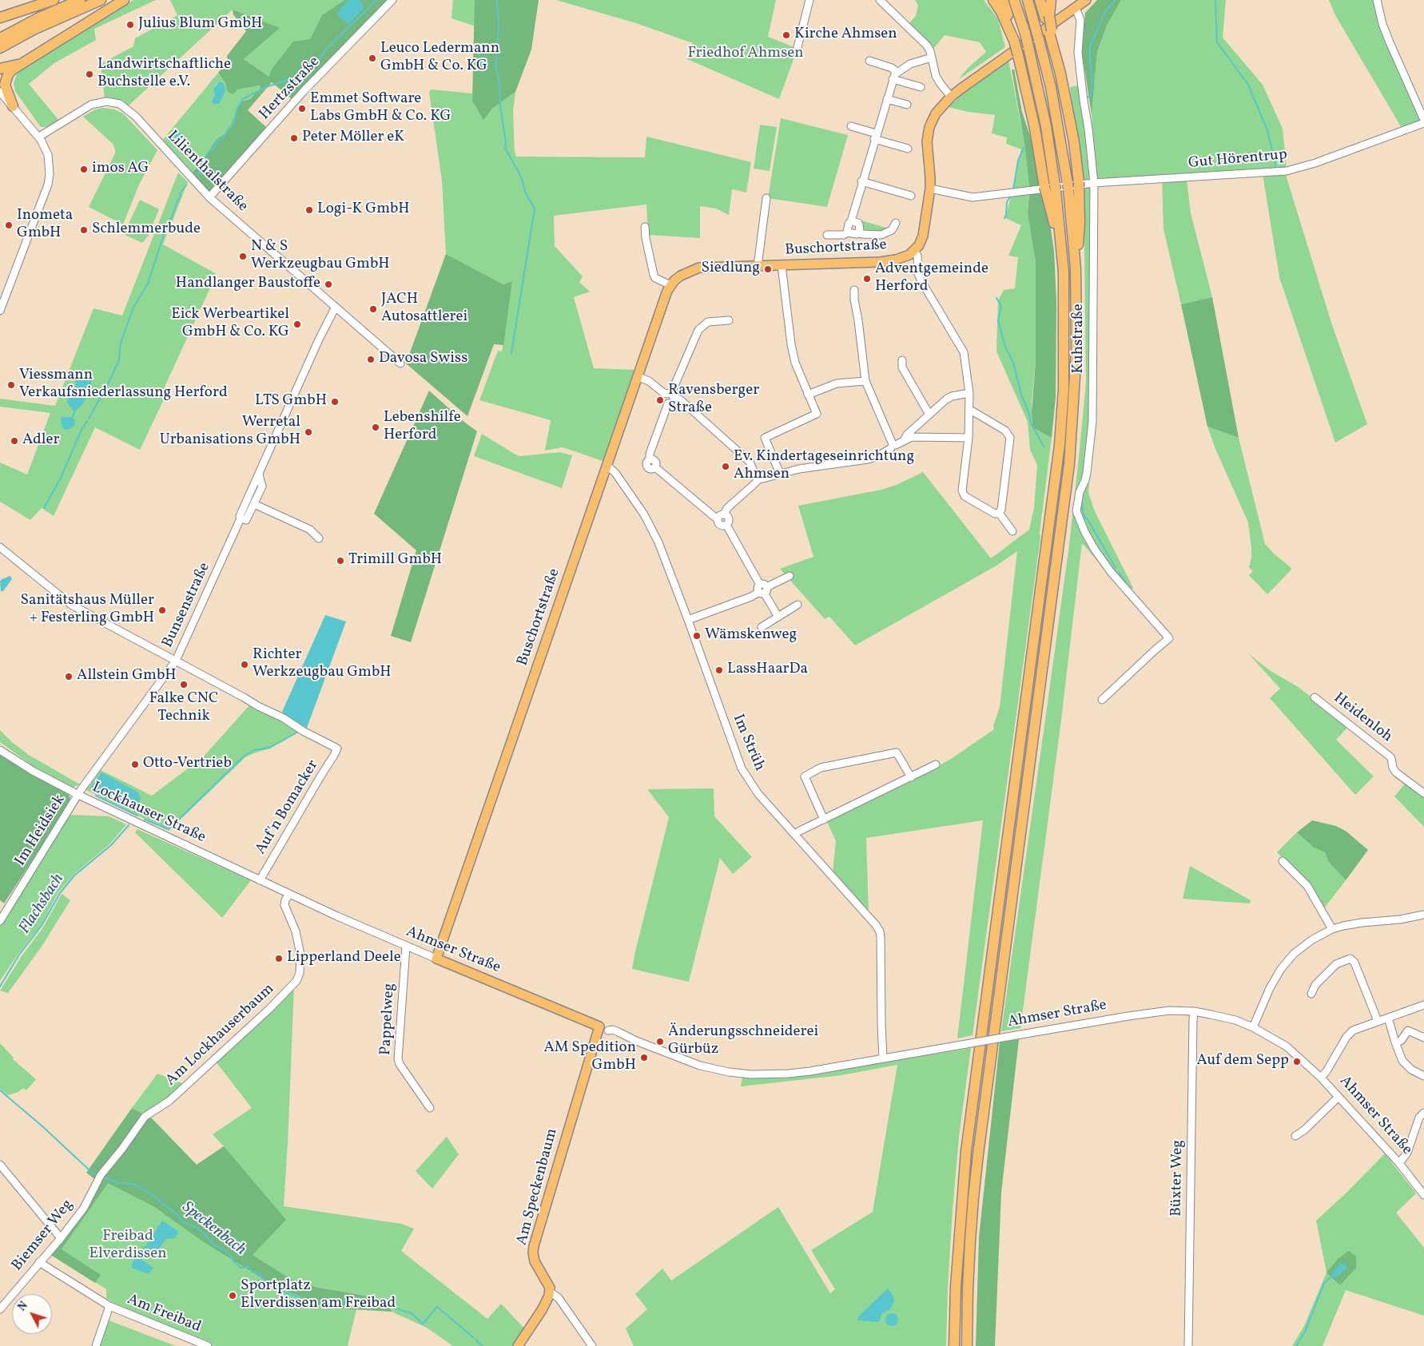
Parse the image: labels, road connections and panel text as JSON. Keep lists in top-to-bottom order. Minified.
{"streets":{"main road":["Buschortstraße","Ahmser Straße","Am Speckenbaum"],"street":["Hertzstraße","Gut Hörentrup","Lilienthalstraße","Kuhstraße","Bunsenstraße","Heidenloh","Im Strüh","Auf'n Bomacker","Lockhauser Straße","Im Heidsiek","Pappelweg","Am Lockhauserbaum","Büxter Weg","Biemser Weg","Am Freibad"]},"crossings":[["Hertzstraße","Lilienthalstraße"],["Gut Hörentrup","Kuhstraße"],["Lilienthalstraße","Bunsenstraße"],["Buschortstraße","Im Strüh"],["Buschortstraße","Ahmser Straße"],["Bunsenstraße","Auf'n Bomacker"],["Bunsenstraße","Lockhauser Straße"],["Bunsenstraße","Im Heidsiek"],["Im Strüh","Ahmser Straße"],["Auf'n Bomacker","Lockhauser Straße"],["Lockhauser Straße","Im Heidsiek"],["Lockhauser Straße","Ahmser Straße"],["Lockhauser Straße","Am Lockhauserbaum"],["Ahmser Straße","Pappelweg"],["Ahmser Straße","Am Lockhauserbaum"],["Ahmser Straße","Büxter Weg"],["Ahmser Straße","Am Speckenbaum"],["Am Lockhauserbaum","Biemser Weg"],["Biemser Weg","Am Freibad"]],"water":["Flachsbach","Speckenbach"],"parks":["Friedhof Ahmsen","Freibad Elverdissen"],"places":["Julius Blum GmbH","Kirche Ahmsen","Leuco Ledermann GmbH & Co. KG","Landwirtschaftliche Buchstelle e.V.","Emmet Software Labs GmbH & Co. KG","Peter Möller eK","imos AG","Logi-K GmbH","Inometa GmbH","Schlemmerbude","N & S Werkzeugbau GmbH","Siedlung","Adventgemeinde Herford","Handlanger Baustoffe","JACH Autosattlerei","Eick Werbeartikel GmbH & Co. KG","Davosa Swiss","Viessmann Verkaufsniederlassung Herford","Ravensberger Straße","LTS GmbH","Lebenshilfe Herford","Werretal Urbanisations GmbH","Adler","Ev. Kindertageseinrichtung Ahmsen","Trimill GmbH","Sanitätshaus Müller + Festerling GmbH","Wämskenweg","Richter Werkzeugbau GmbH","LassHaarDa","Allstein GmbH","Falke CNC Technik","Otto-Vertrieb","Lipperland Deele","Änderungsschneiderei Gürbüz","AM Spedition GmbH","Auf dem Sepp","Sportplatz Elverdissen am Freibad"],"north":"top left"}
